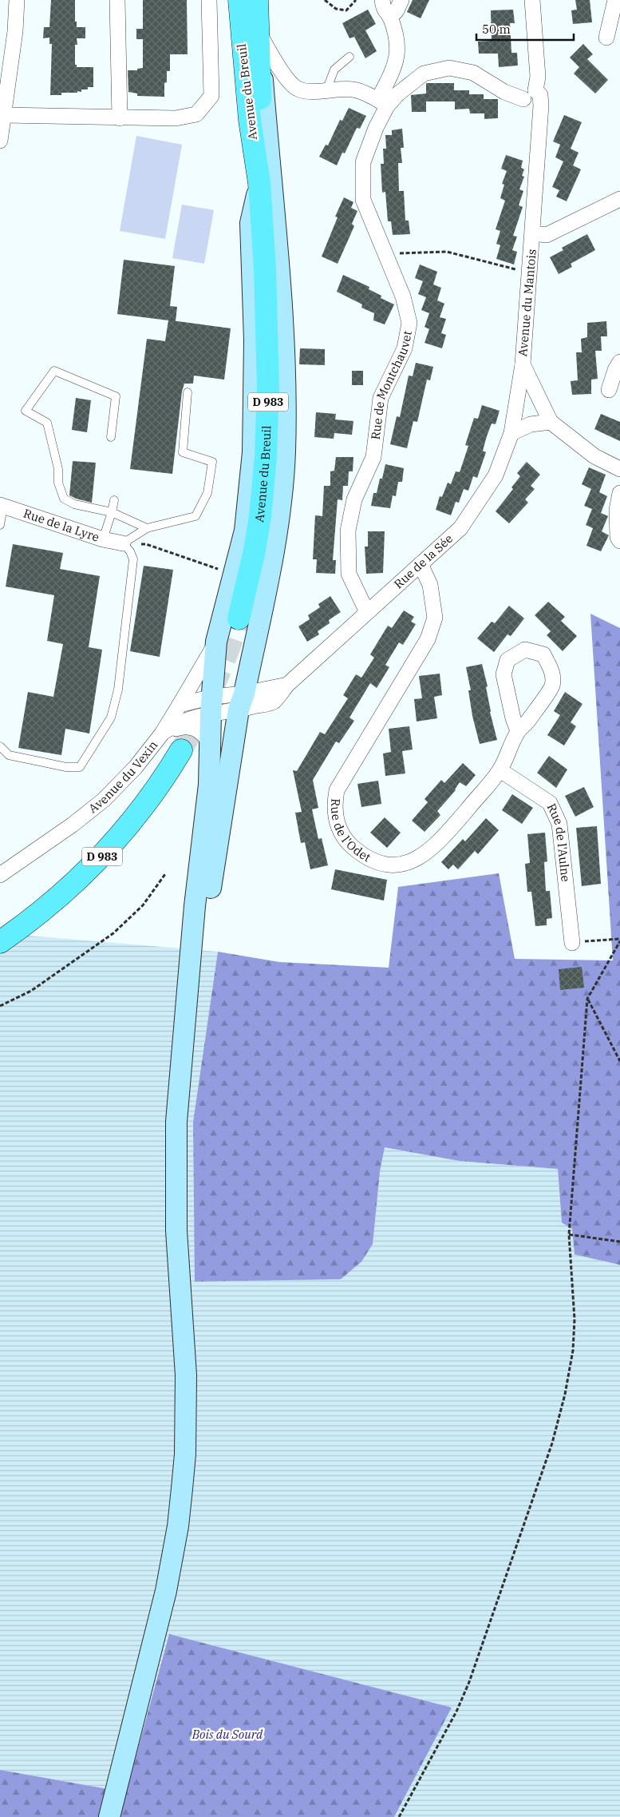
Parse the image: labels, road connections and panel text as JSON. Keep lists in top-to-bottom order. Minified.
{"streets":{"main road":["Avenue du Breuil","D 983"],"street":["Avenue du Mantois","Rue de Montchauvet","Rue de la Lyre","Rue de la Sée","Avenue du Vexin","Rue de l'Odet","Rue de l'Aulne"]},"crossings":[["Avenue du Mantois","Rue de la Sée"],["Rue de Montchauvet","Rue de la Sée"],["Rue de la Sée","Rue de l'Odet"],["Rue de l'Odet","Rue de l'Aulne"]],"parks":["Bois du Sourd"],"scale_bar":"50 m"}
